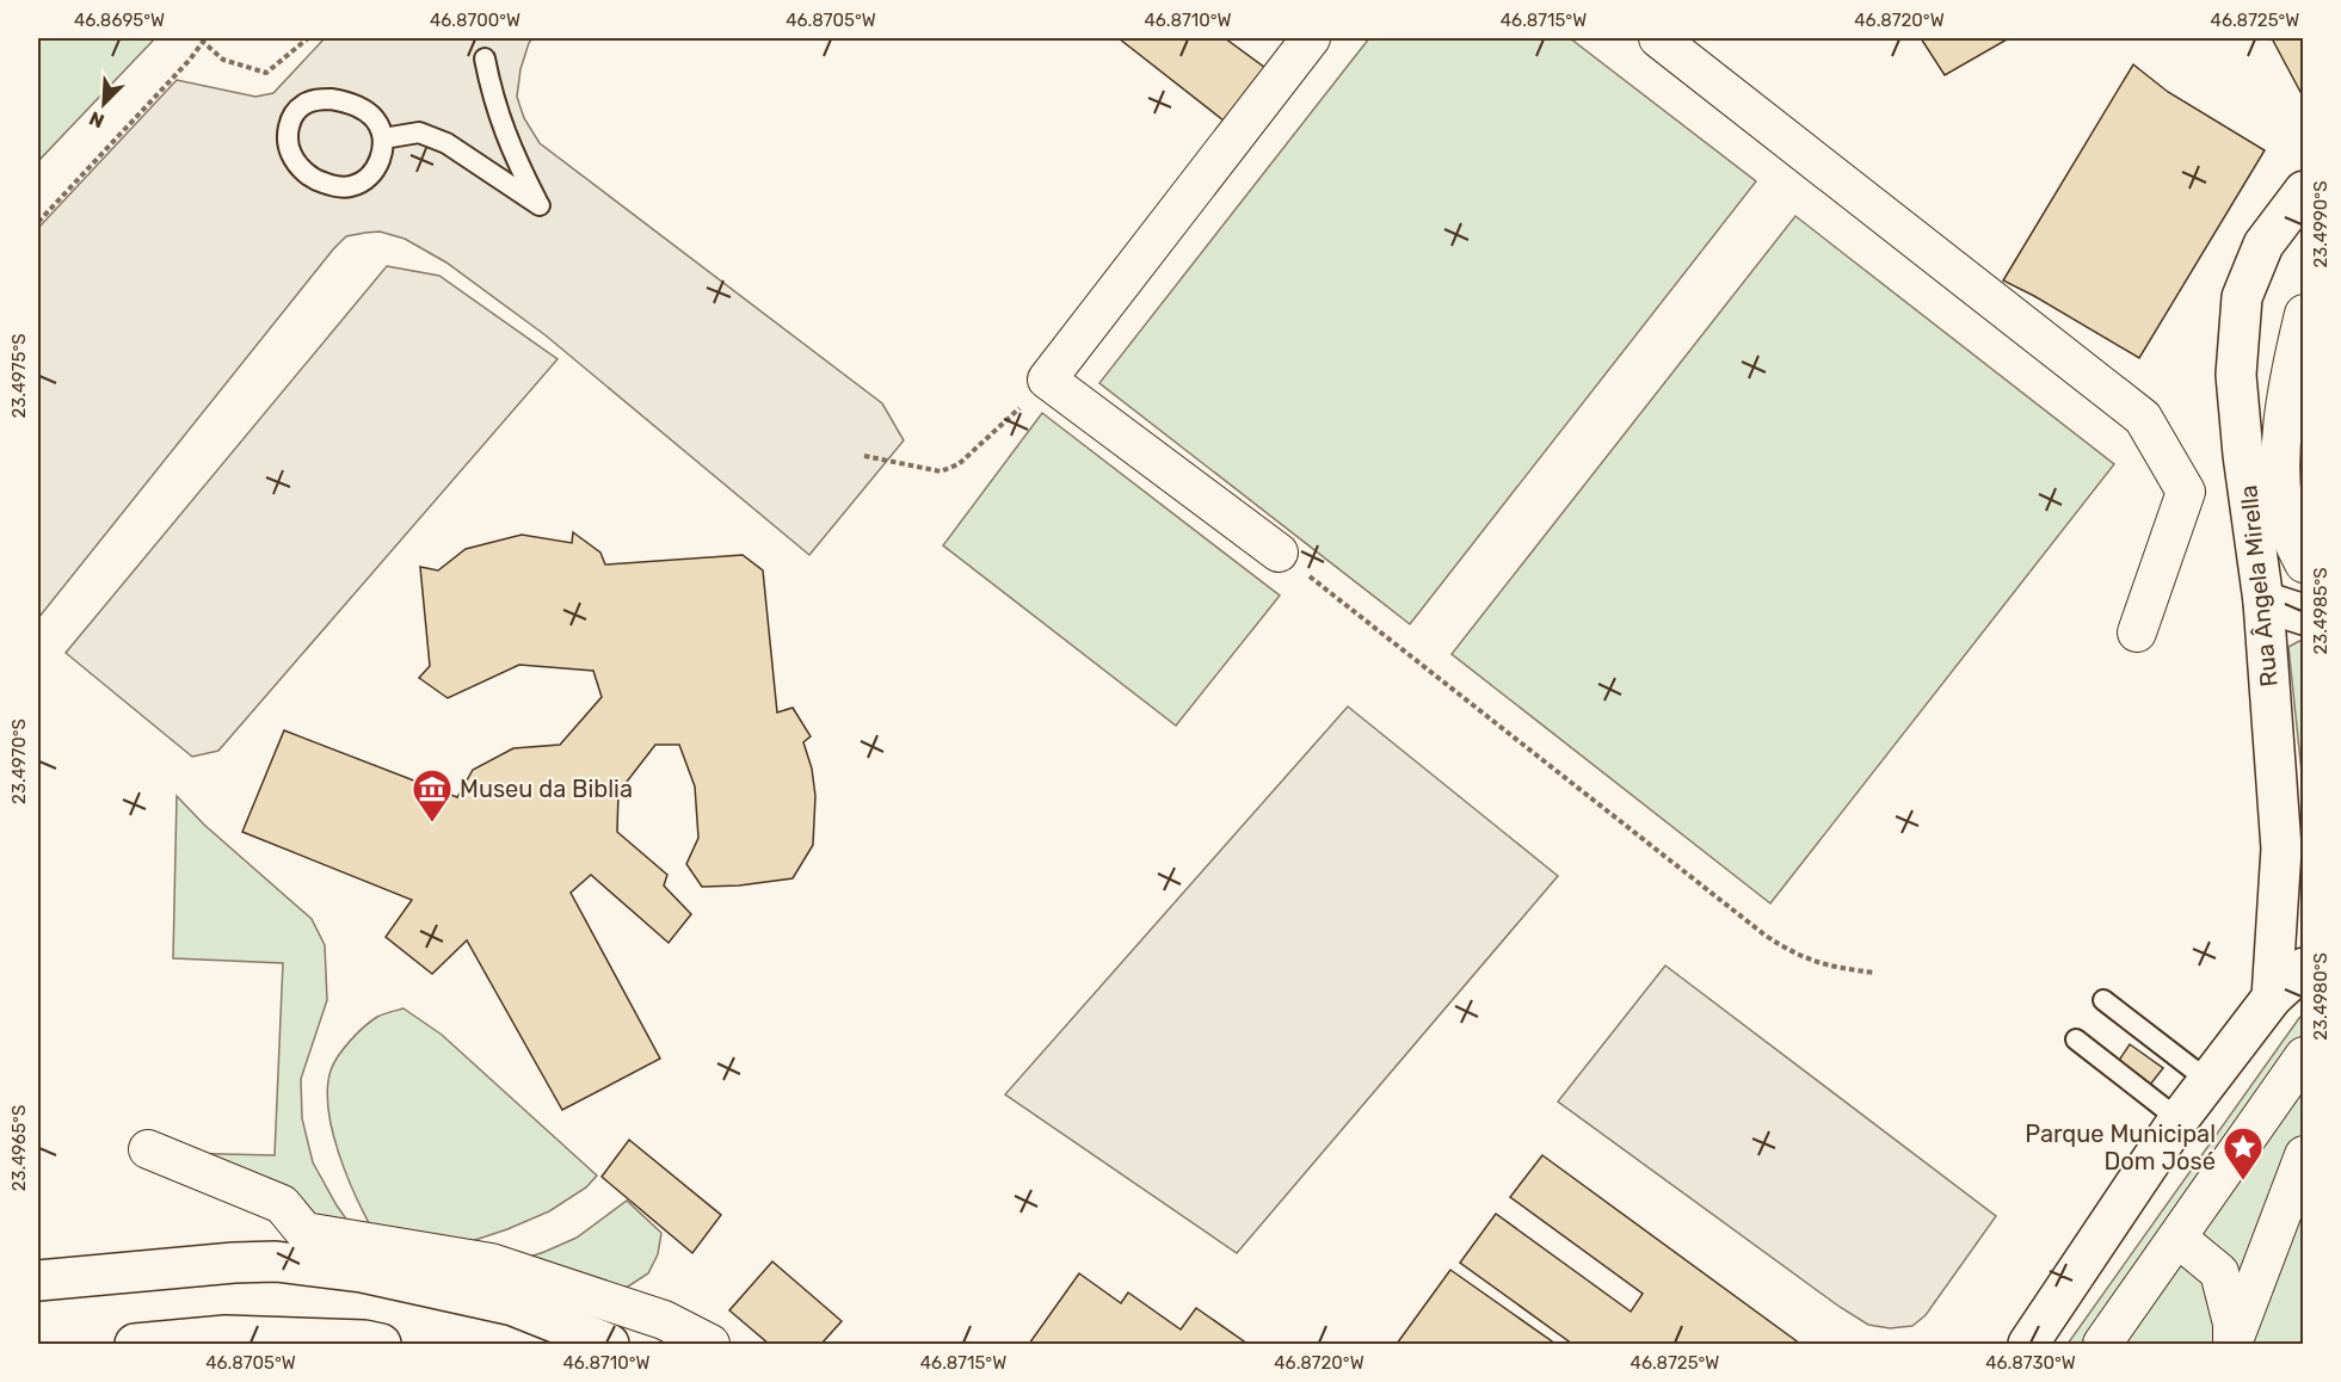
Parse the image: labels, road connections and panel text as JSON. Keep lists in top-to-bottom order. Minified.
{"streets":{"street":["Rua Ângela Mirella"]},"places":{"museum":["Museu da Biblia"],"place":["Parque Municipal Dom José"]},"north":"bottom left","coordinates":["46.8695°W","46.8700°W","46.8705°W","46.8710°W","46.8715°W","46.8720°W","46.8725°W","23.4990°S","23.4975°S","23.4985°S","23.4970°S","23.4980°S","23.4965°S","46.8730°W"]}
